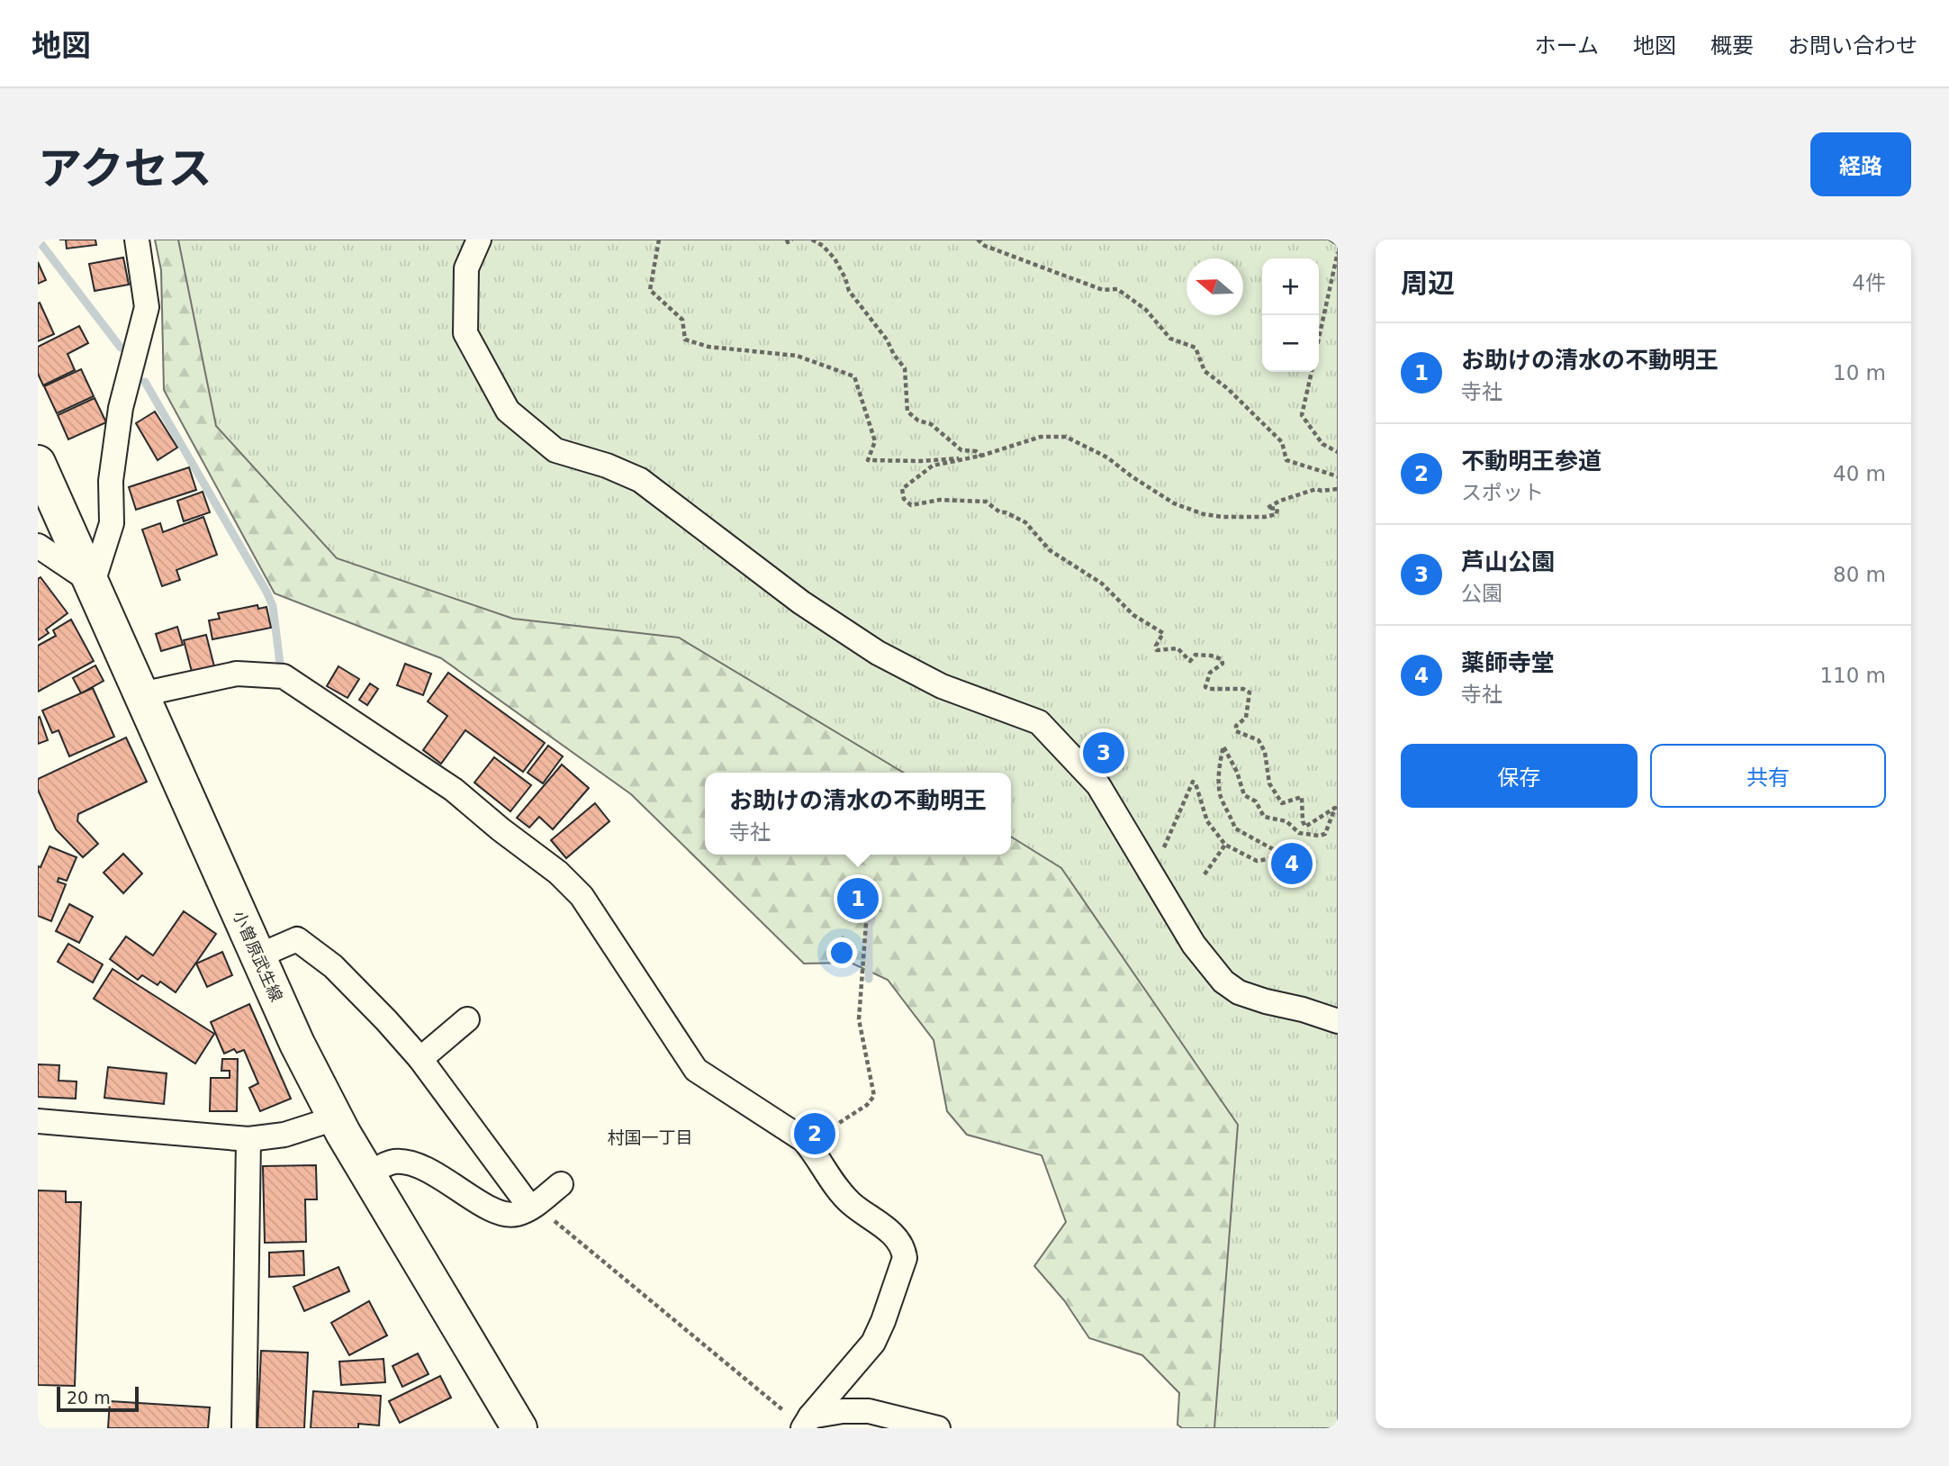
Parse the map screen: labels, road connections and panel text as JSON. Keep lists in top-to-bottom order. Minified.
{"streets":{"main road":["小曽原武生線"]},"districts":["村国一丁目"],"scale_bar":"20 m","north":"left","page":{"header":"地図","nav":["ホーム","地図","概要","お問い合わせ"],"title":"アクセス","buttons":["経路",["保存","共有"]],"heading":["周辺","4件"],"map_buttons":["+","−"],"list":[{"mark":"1","name":"お助けの清水の不動明王","note":"寺社","value":"10 m"},{"mark":"2","name":"不動明王参道","note":"スポット","value":"40 m"},{"mark":"3","name":"芦山公園","note":"公園","value":"80 m"},{"mark":"4","name":"薬師寺堂","note":"寺社","value":"110 m"}],"pins":["3","4","1","2"],"popup":["お助けの清水の不動明王","寺社"],"scale":"20 m"}}
